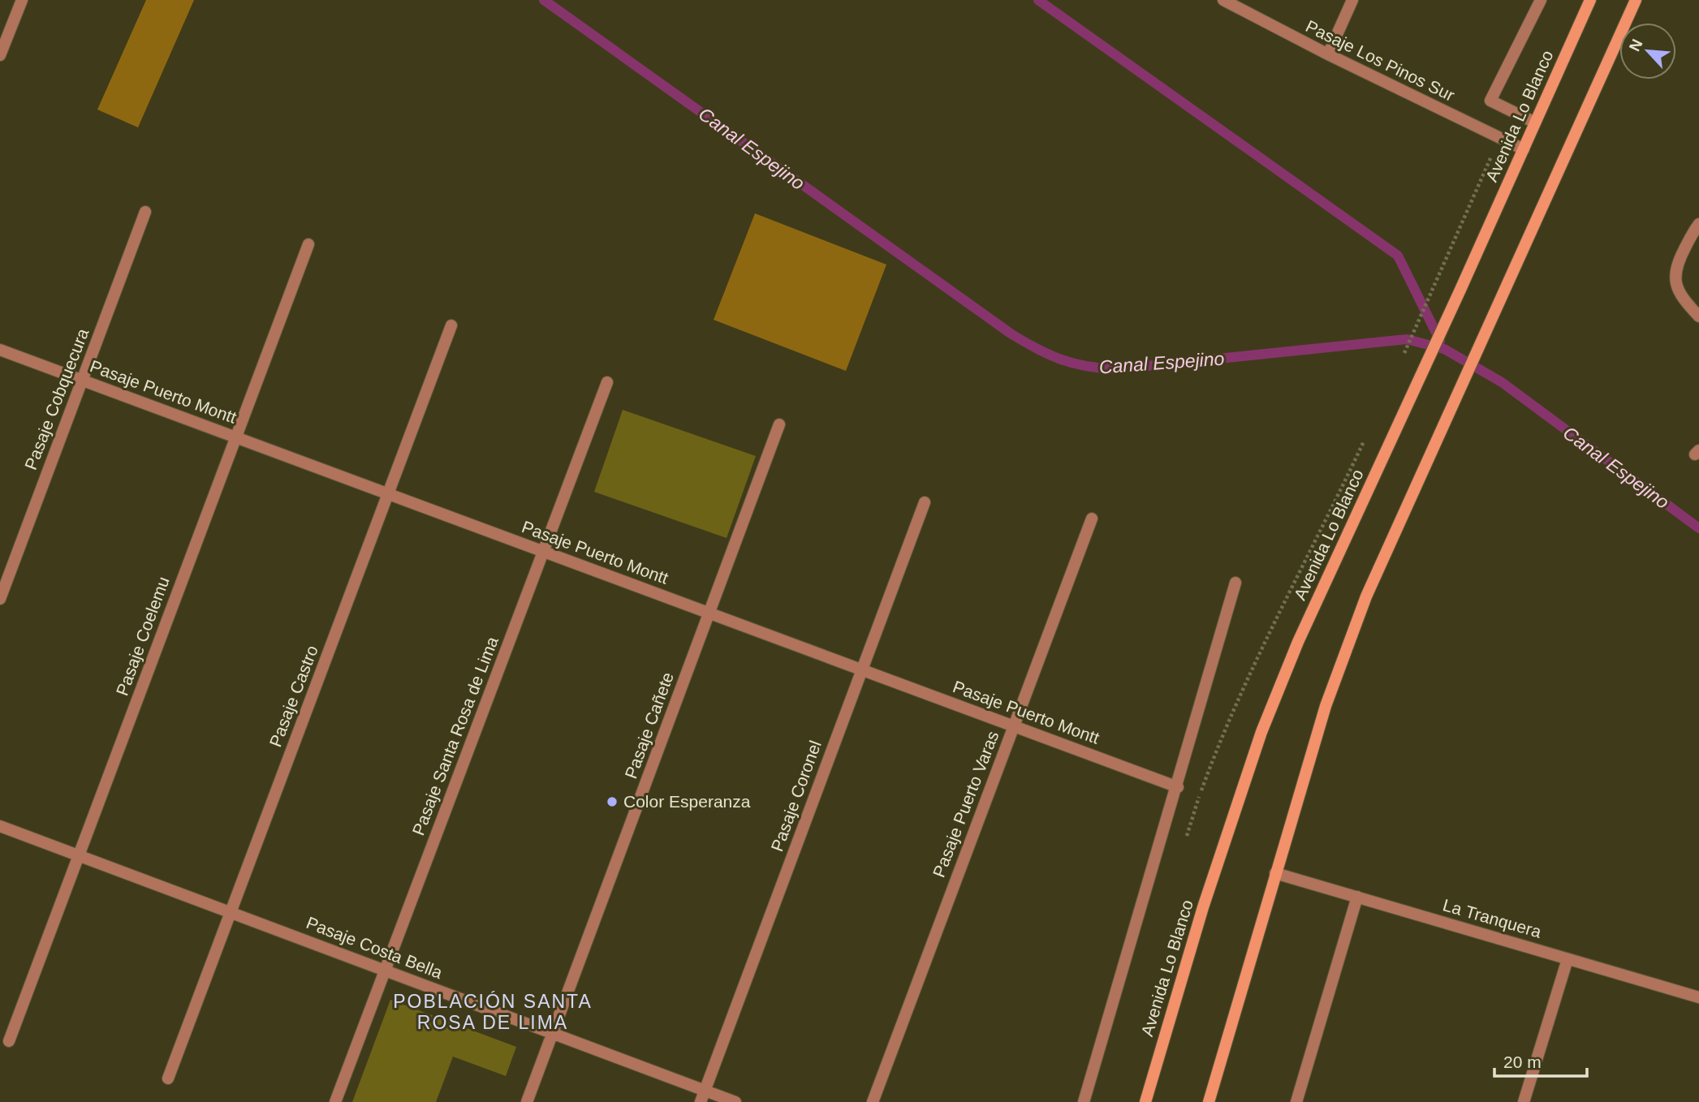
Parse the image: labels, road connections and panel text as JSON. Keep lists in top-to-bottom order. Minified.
{"streets":{"main road":["Avenida Lo Blanco"],"street":["Pasaje Los Pinos Sur","Pasaje Puerto Montt","Pasaje Cobquecura","Pasaje Coelemu","Pasaje Castro","Pasaje Cañete","Pasaje Santa Rosa de Lima","Pasaje Coronel","Pasaje Puerto Varas","La Tranquera","Pasaje Costa Bella"]},"crossings":[["Pasaje Los Pinos Sur","Avenida Lo Blanco"],["Pasaje Puerto Montt","Pasaje Cobquecura"],["Pasaje Puerto Montt","Pasaje Coelemu"],["Pasaje Puerto Montt","Pasaje Castro"],["Pasaje Puerto Montt","Pasaje Cañete"],["Pasaje Puerto Montt","Pasaje Santa Rosa de Lima"],["Pasaje Puerto Montt","Pasaje Coronel"],["Pasaje Puerto Montt","Pasaje Puerto Varas"],["Pasaje Coelemu","Pasaje Costa Bella"],["Pasaje Castro","Pasaje Costa Bella"],["Pasaje Cañete","Pasaje Costa Bella"],["Pasaje Santa Rosa de Lima","Pasaje Costa Bella"],["Pasaje Coronel","Pasaje Costa Bella"]],"districts":["POBLACIÓN SANTA ROSA DE LIMA"],"water":["Canal Espejino"],"places":["Color Esperanza"],"scale_bar":"20 m","north":"top left"}
